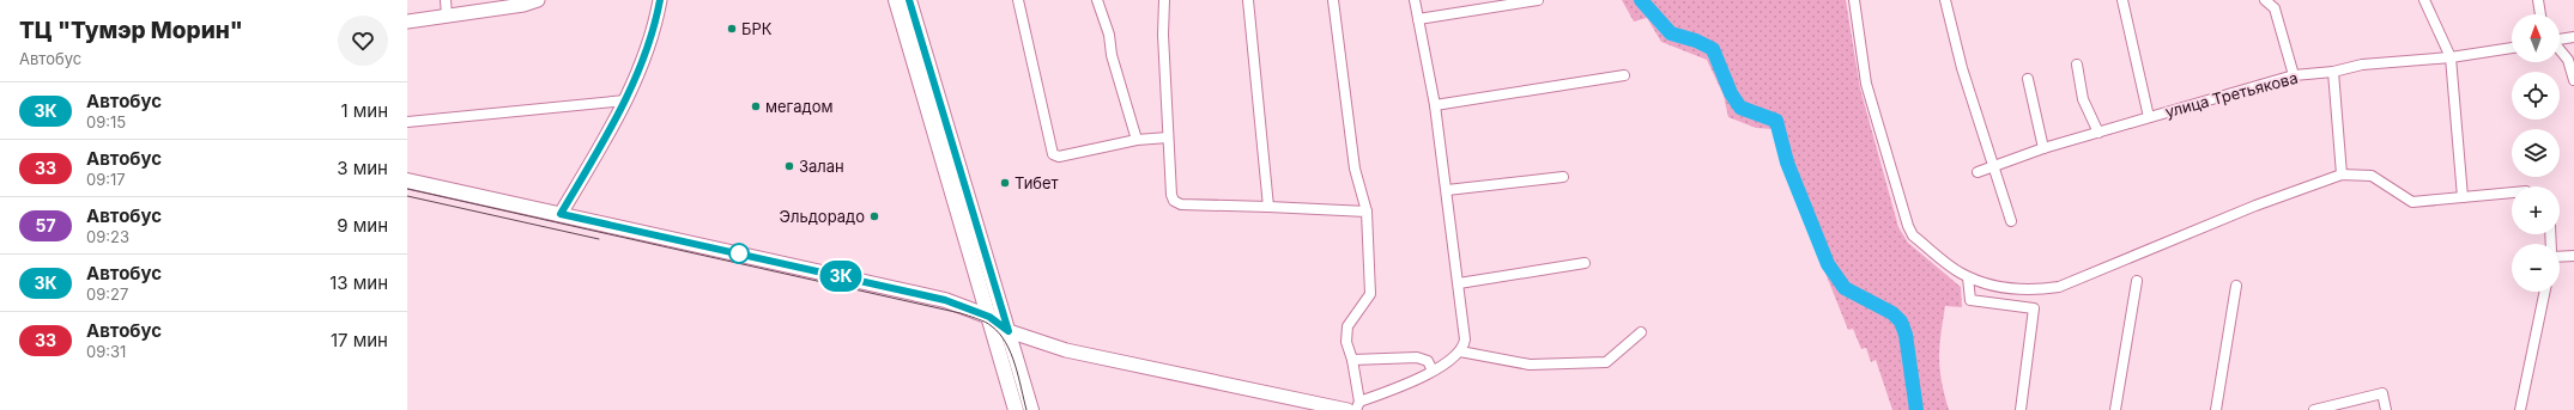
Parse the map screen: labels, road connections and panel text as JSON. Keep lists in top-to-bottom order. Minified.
{"streets":{"street":["улица Третьякова"]},"places":["БРК","мегадом","Залан","Тибет","Эльдорадо"],"lines":["bus line 3К"],"north":"top","page":{"heading":["ТЦ \"Тумэр Морин\"","Автобус"],"on_map":"3К","map_buttons":["+","−"],"list":[{"mark":"3К","name":"Автобус","note":"09:15","value":"1 мин"},{"mark":"33","name":"Автобус","note":"09:17","value":"3 мин"},{"mark":"57","name":"Автобус","note":"09:23","value":"9 мин"},{"mark":"3К","name":"Автобус","note":"09:27","value":"13 мин"},{"mark":"33","name":"Автобус","note":"09:31","value":"17 мин"}]}}
